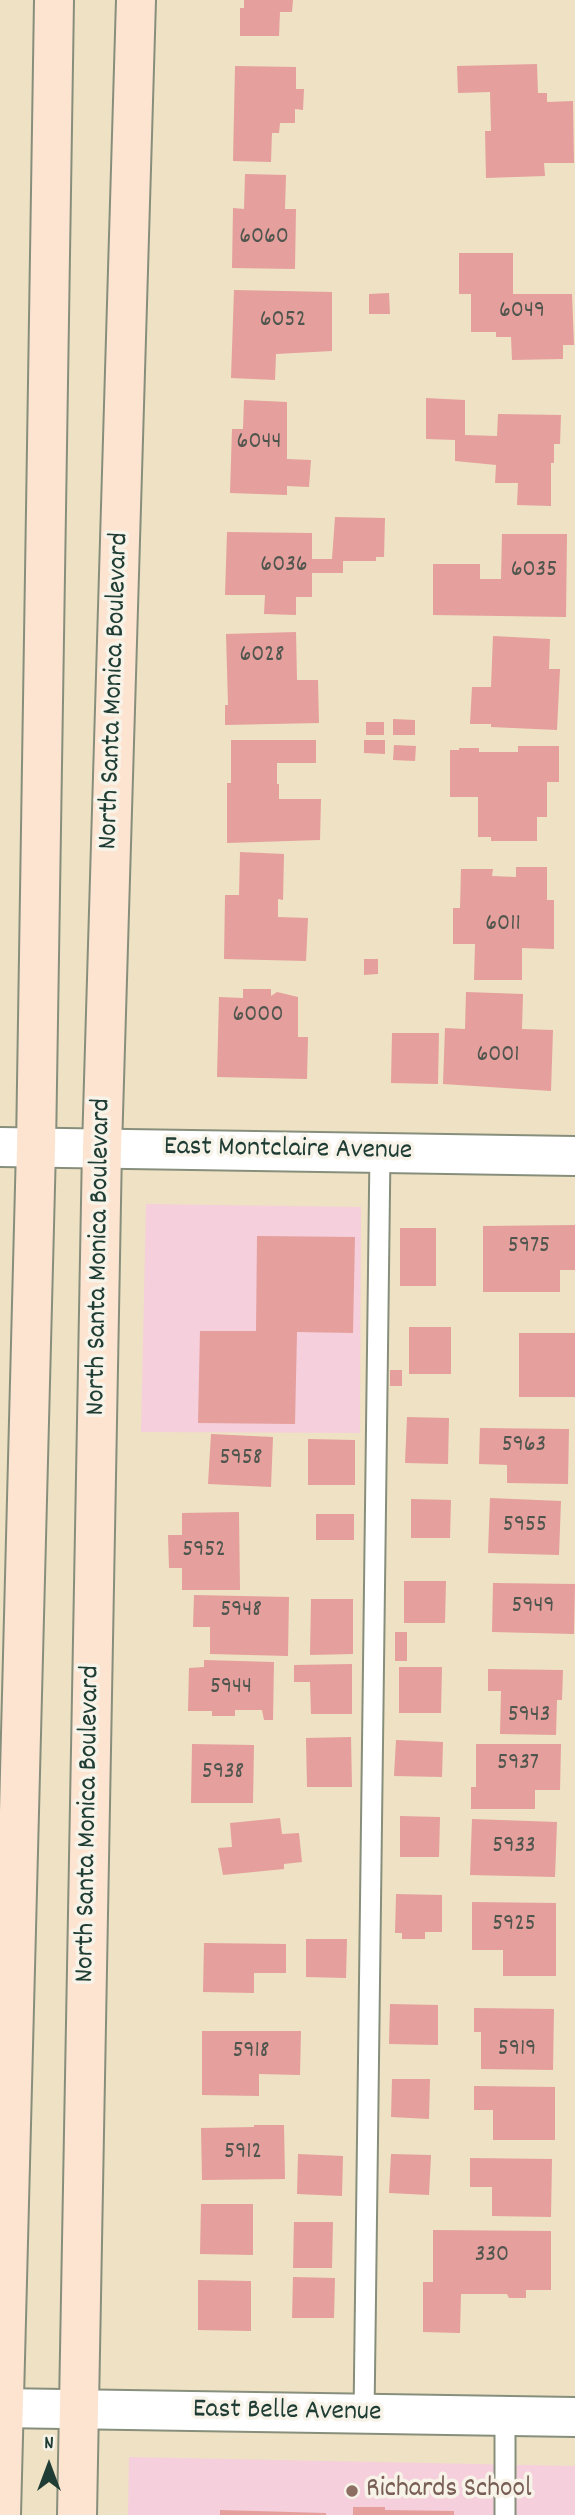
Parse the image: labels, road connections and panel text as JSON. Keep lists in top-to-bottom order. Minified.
{"streets":{"street":["North Santa Monica Boulevard","East Montclaire Avenue","East Belle Avenue"]},"crossings":[["North Santa Monica Boulevard","East Montclaire Avenue"],["North Santa Monica Boulevard","East Belle Avenue"]],"places":["Richards School"],"house_numbers":["6060","6049","6052","6044","6036","6035","6028","6011","6000","6001","5975","5963","5958","5955","5952","5949","5948","5944","5943","5937","5938","5933","5925","5919","5918","5912","330"],"north":"top"}
